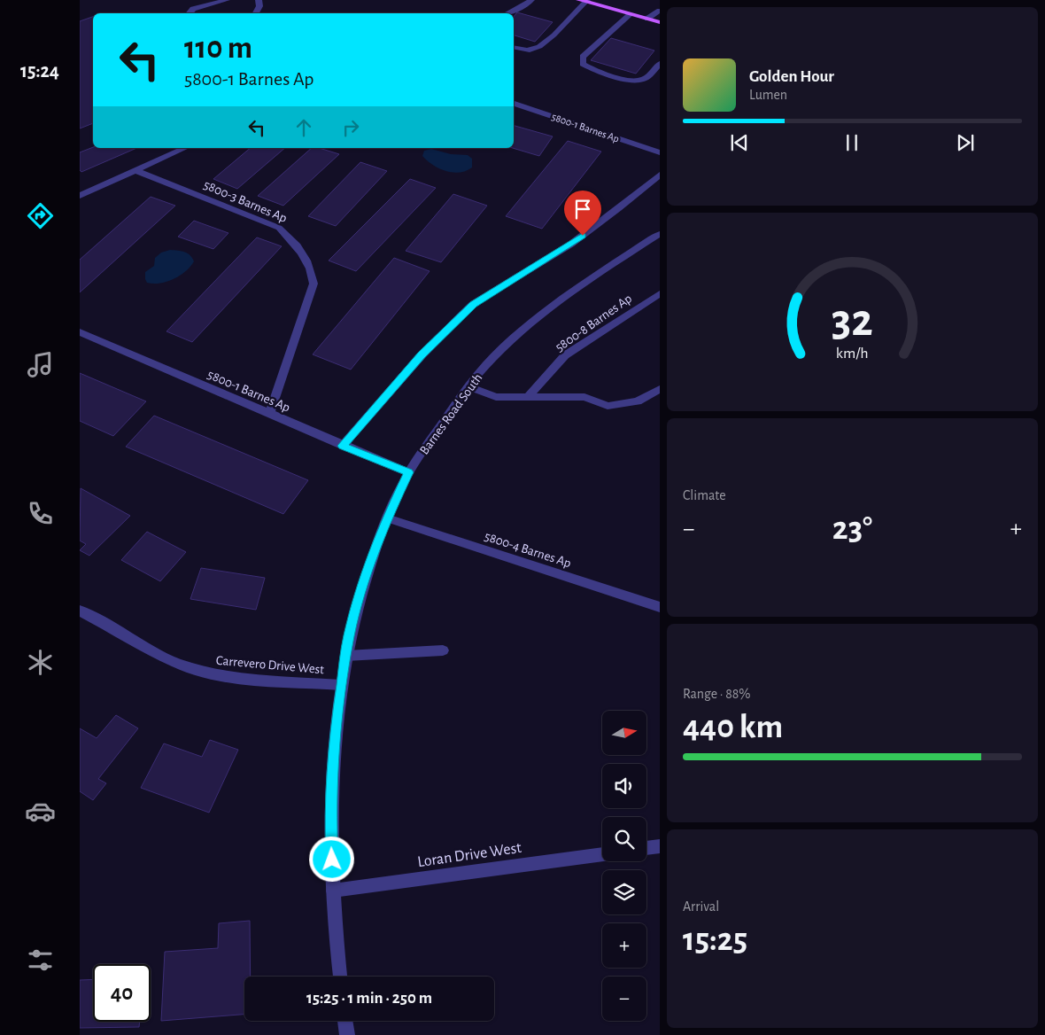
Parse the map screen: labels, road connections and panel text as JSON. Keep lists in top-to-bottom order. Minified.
{"streets":{"street":["5800-1 Barnes Ap","5800-3 Barnes Ap","5800-8 Barnes Ap","Barnes Road South","5800-4 Barnes Ap","Carrevero Drive West","Loran Drive West"]},"crossings":[["5800-1 Barnes Ap","5800-3 Barnes Ap"],["5800-1 Barnes Ap","Barnes Road South"],["Barnes Road South","5800-4 Barnes Ap"],["Barnes Road South","Carrevero Drive West"],["Barnes Road South","Loran Drive West"]],"north":"right","page":{"tabs":"15:24","turn":["110 m","5800-1 Barnes Ap"],"song":["Golden Hour","Lumen"],"tile":["Climate",["Range · 88%","440 km"],["Arrival","15:25"]],"heat":["−","23°","+"],"map_buttons":["+","−"],"limit":"40","trip":"15:25 · 1 min · 250 m","gauge":["32","km/h"]}}
